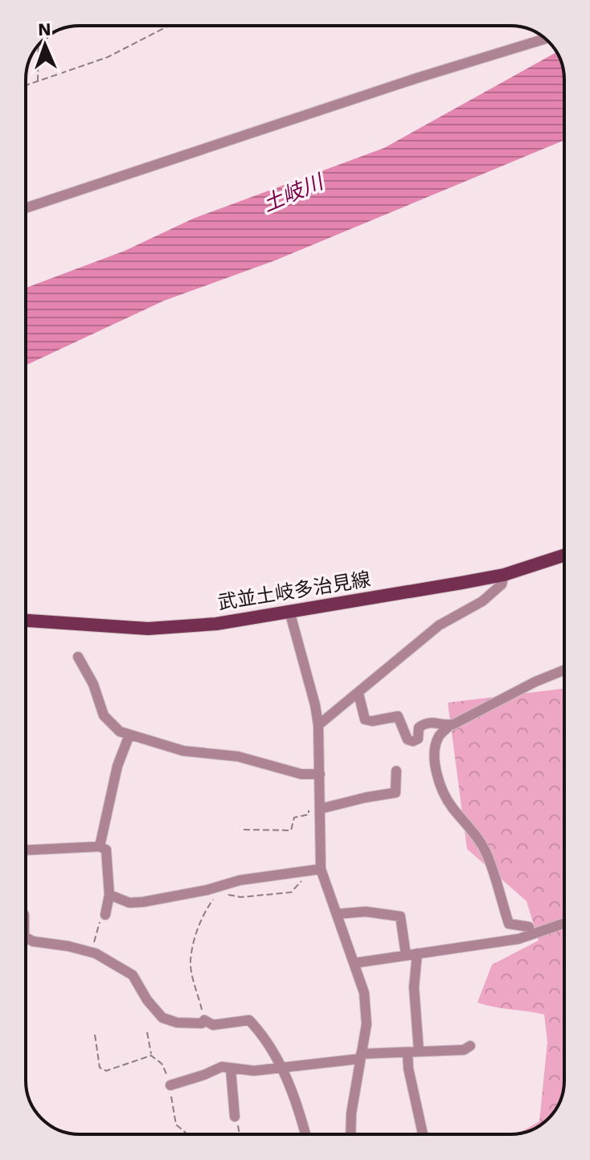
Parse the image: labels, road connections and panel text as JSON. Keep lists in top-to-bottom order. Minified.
{"streets":{"main road":["武並土岐多治見線"]},"water":["土岐川"],"north":"top"}
